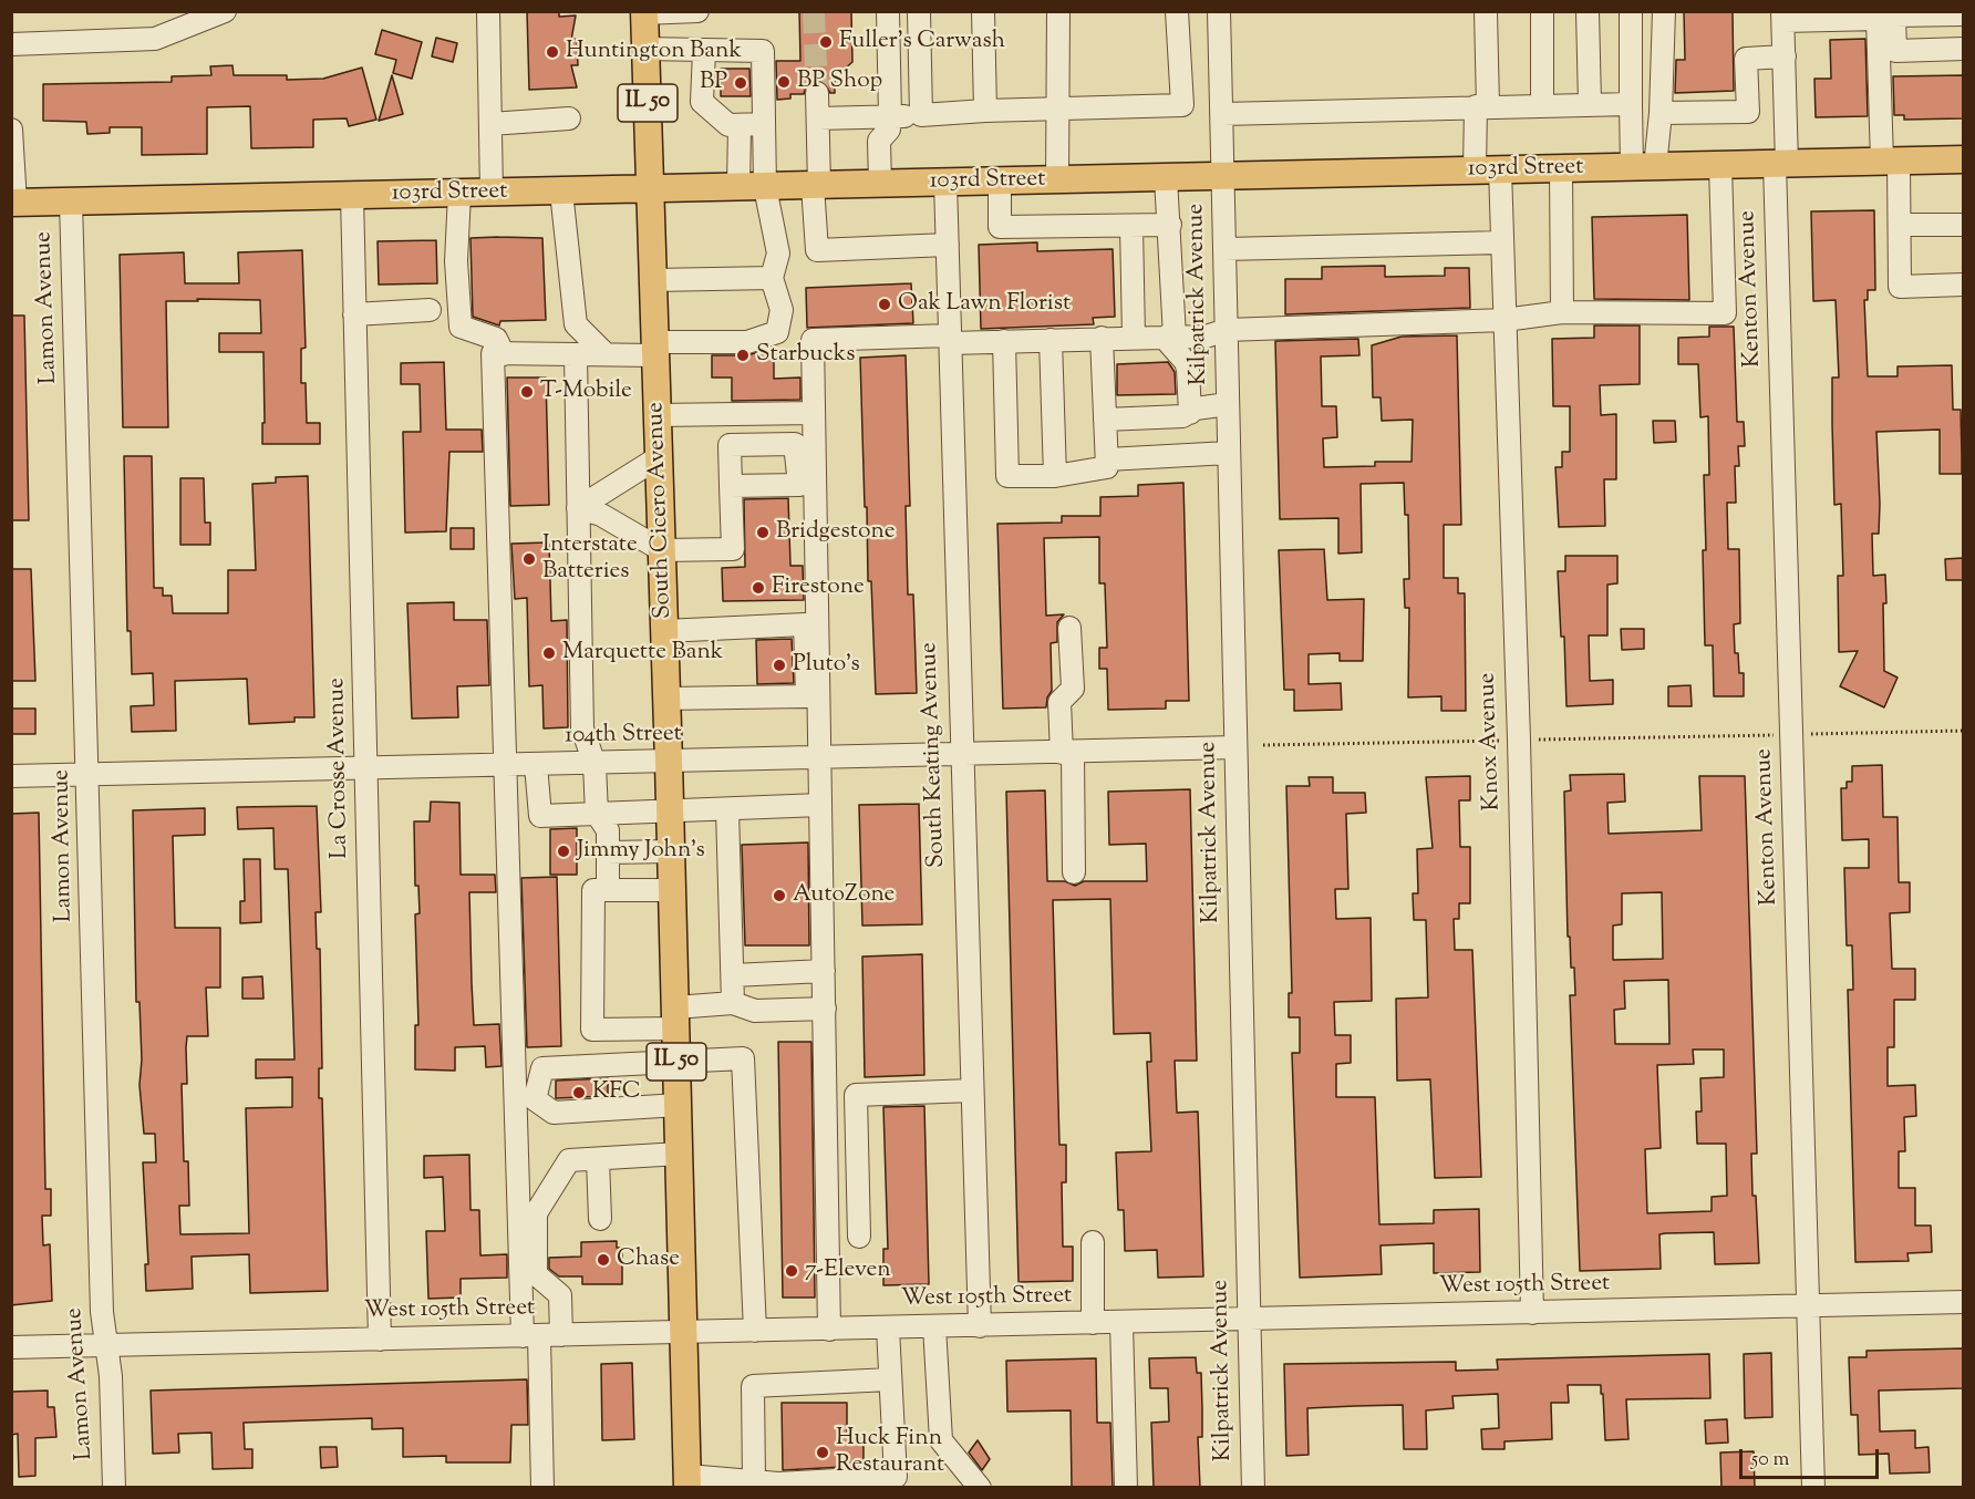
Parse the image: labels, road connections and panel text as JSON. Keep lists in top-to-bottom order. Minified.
{"streets":{"main road":["IL 50","103rd Street","South Cicero Avenue"],"street":["Kenton Avenue","Kilpatrick Avenue","Lamon Avenue","104th Street","Knox Avenue","South Keating Avenue","La Crosse Avenue","West 105th Street"]},"crossings":[["103rd Street","Kenton Avenue"],["103rd Street","Kilpatrick Avenue"],["103rd Street","Lamon Avenue"],["103rd Street","South Cicero Avenue"],["103rd Street","Knox Avenue"],["103rd Street","South Keating Avenue"],["103rd Street","La Crosse Avenue"],["Kenton Avenue","West 105th Street"],["Kilpatrick Avenue","104th Street"],["Kilpatrick Avenue","West 105th Street"],["Lamon Avenue","104th Street"],["Lamon Avenue","West 105th Street"],["South Cicero Avenue","104th Street"],["South Cicero Avenue","West 105th Street"],["104th Street","South Keating Avenue"],["104th Street","La Crosse Avenue"],["Knox Avenue","West 105th Street"],["South Keating Avenue","West 105th Street"],["La Crosse Avenue","West 105th Street"]],"places":["Fuller's Carwash","Huntington Bank","BP Shop","BP","Oak Lawn Florist","Starbucks","T-Mobile","Bridgestone","Interstate Batteries","Firestone","Marquette Bank","Pluto's","Jimmy John's","AutoZone","KFC","Chase","7-Eleven","Huck Finn Restaurant"],"scale_bar":"50 m"}
